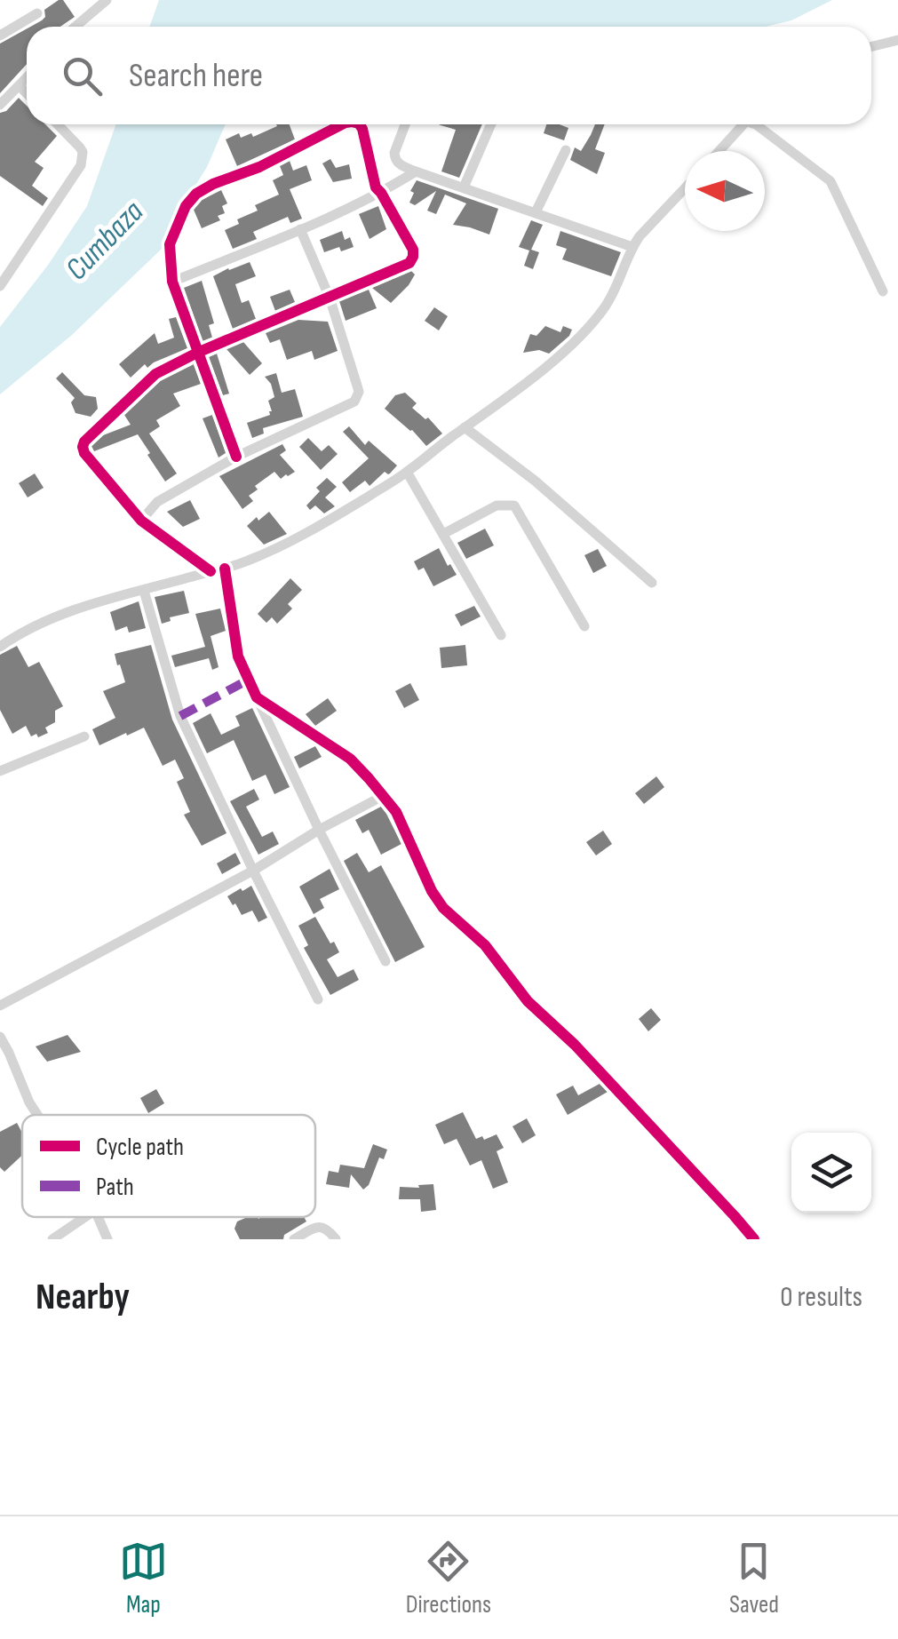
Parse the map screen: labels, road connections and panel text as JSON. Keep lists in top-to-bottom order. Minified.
{"water":["Cumbaza"],"legend":["Cycle path","Path"],"north":"left","page":{"search":"Search here","heading":["Nearby","0 results"],"nav":["Map","Directions","Saved"]}}
